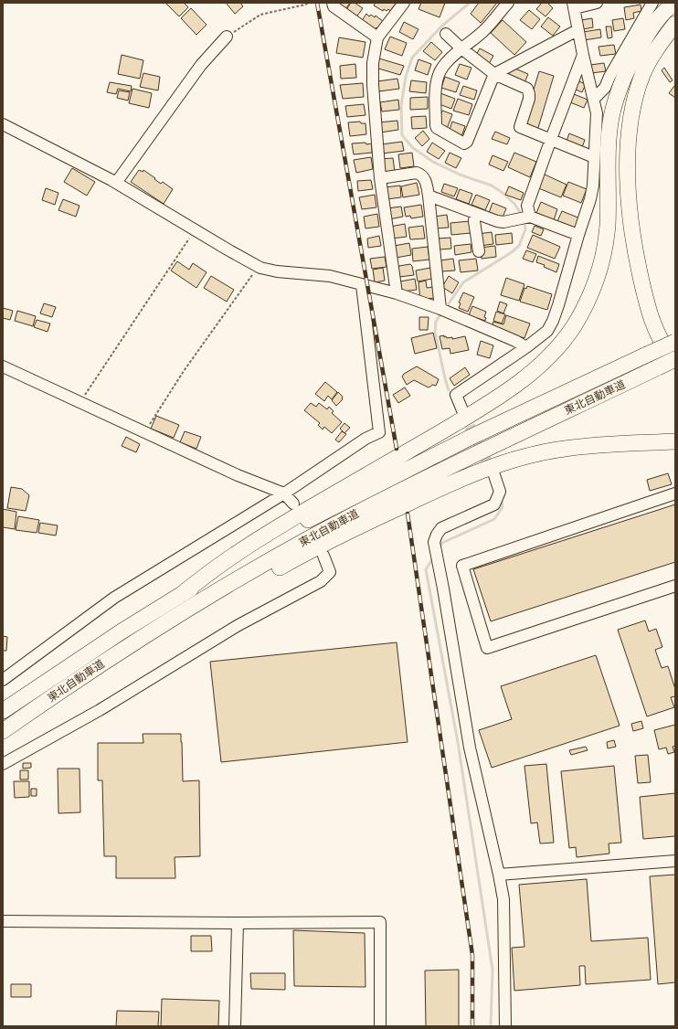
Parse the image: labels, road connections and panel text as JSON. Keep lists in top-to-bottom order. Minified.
{"streets":{"highway":["東北自動車道"]}}
